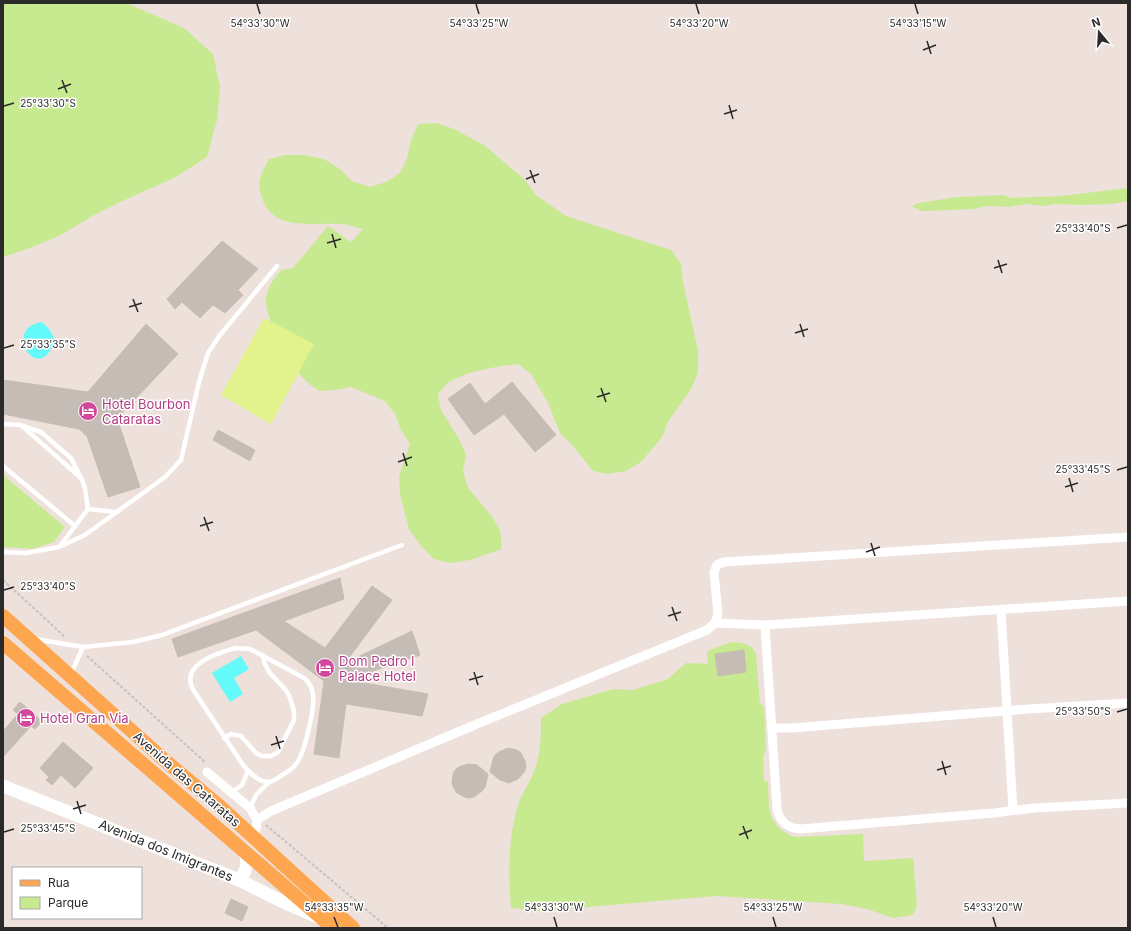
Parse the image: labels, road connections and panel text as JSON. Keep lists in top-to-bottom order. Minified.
{"streets":{"main road":["Avenida das Cataratas"],"street":["Avenida dos Imigrantes"]},"crossings":[["Avenida das Cataratas","Avenida dos Imigrantes"]],"places":{"hotel":["Hotel Bourbon Cataratas","Dom Pedro I Palace Hotel","Hotel Gran Via"]},"legend":["Rua","Parque"],"north":"top","coordinates":["54°33'30\"W","54°33'25\"W","54°33'20\"W","54°33'15\"W","25°33'30\"S","25°33'40\"S","25°33'35\"S","25°33'45\"S","25°33'50\"S","54°33'35\"W"]}
